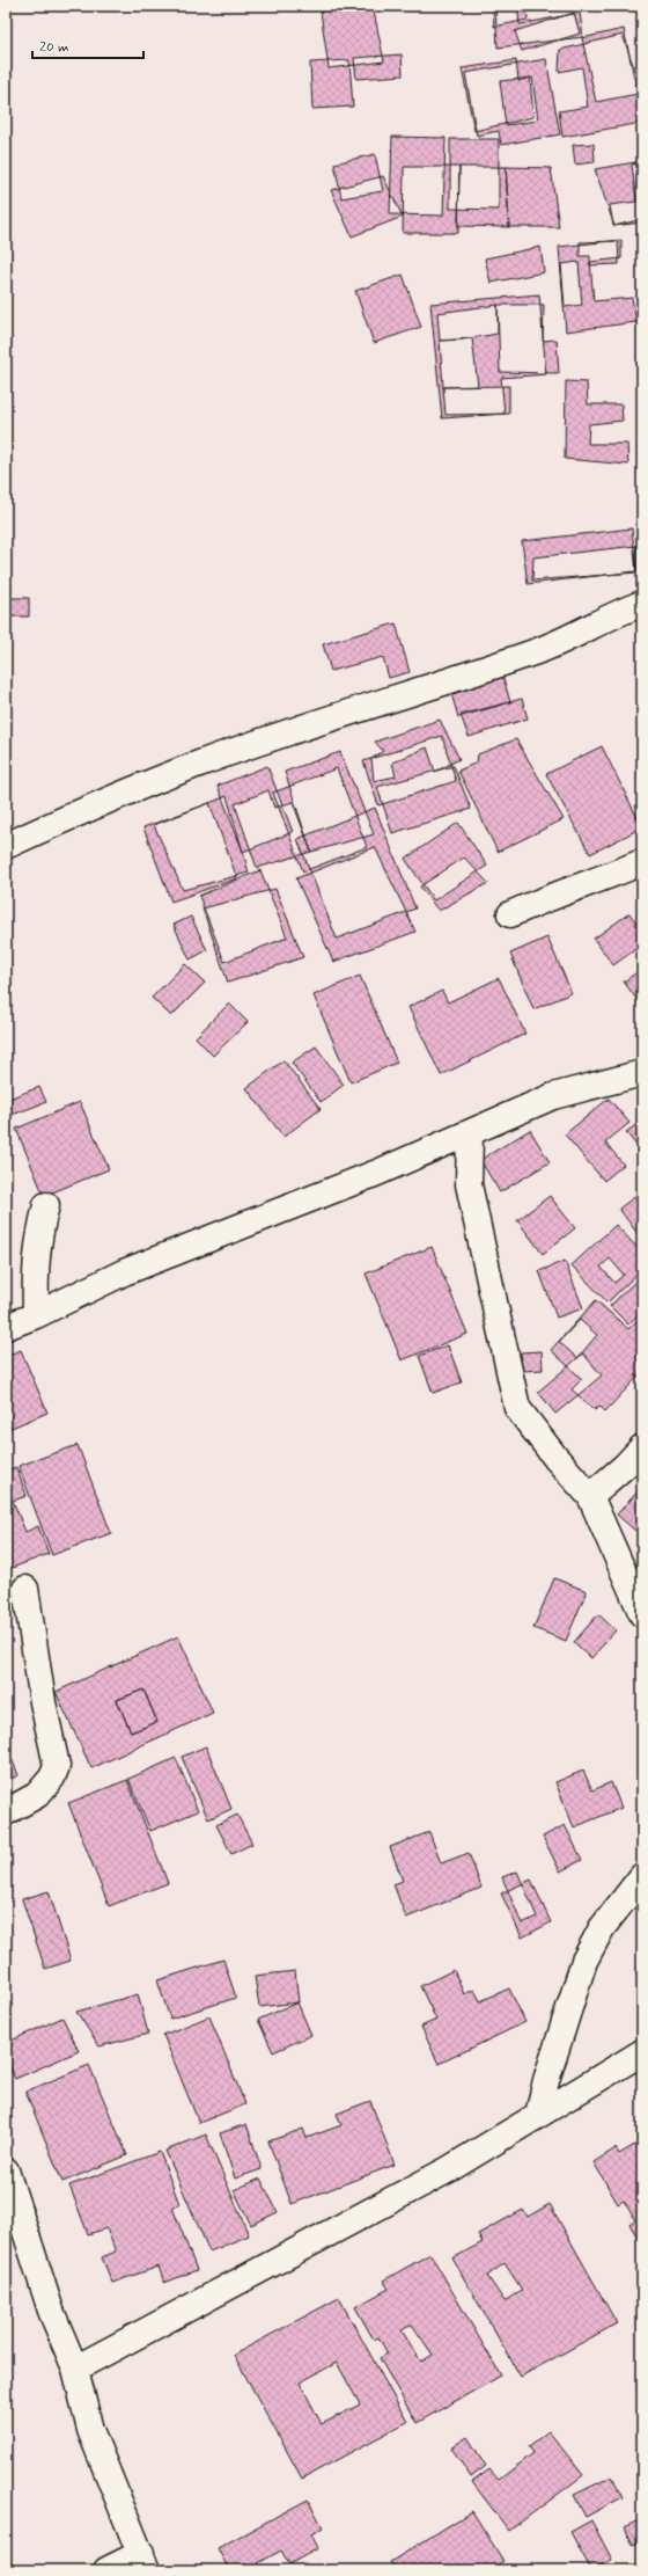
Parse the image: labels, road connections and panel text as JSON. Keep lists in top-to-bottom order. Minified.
{"scale_bar":"20 m"}
